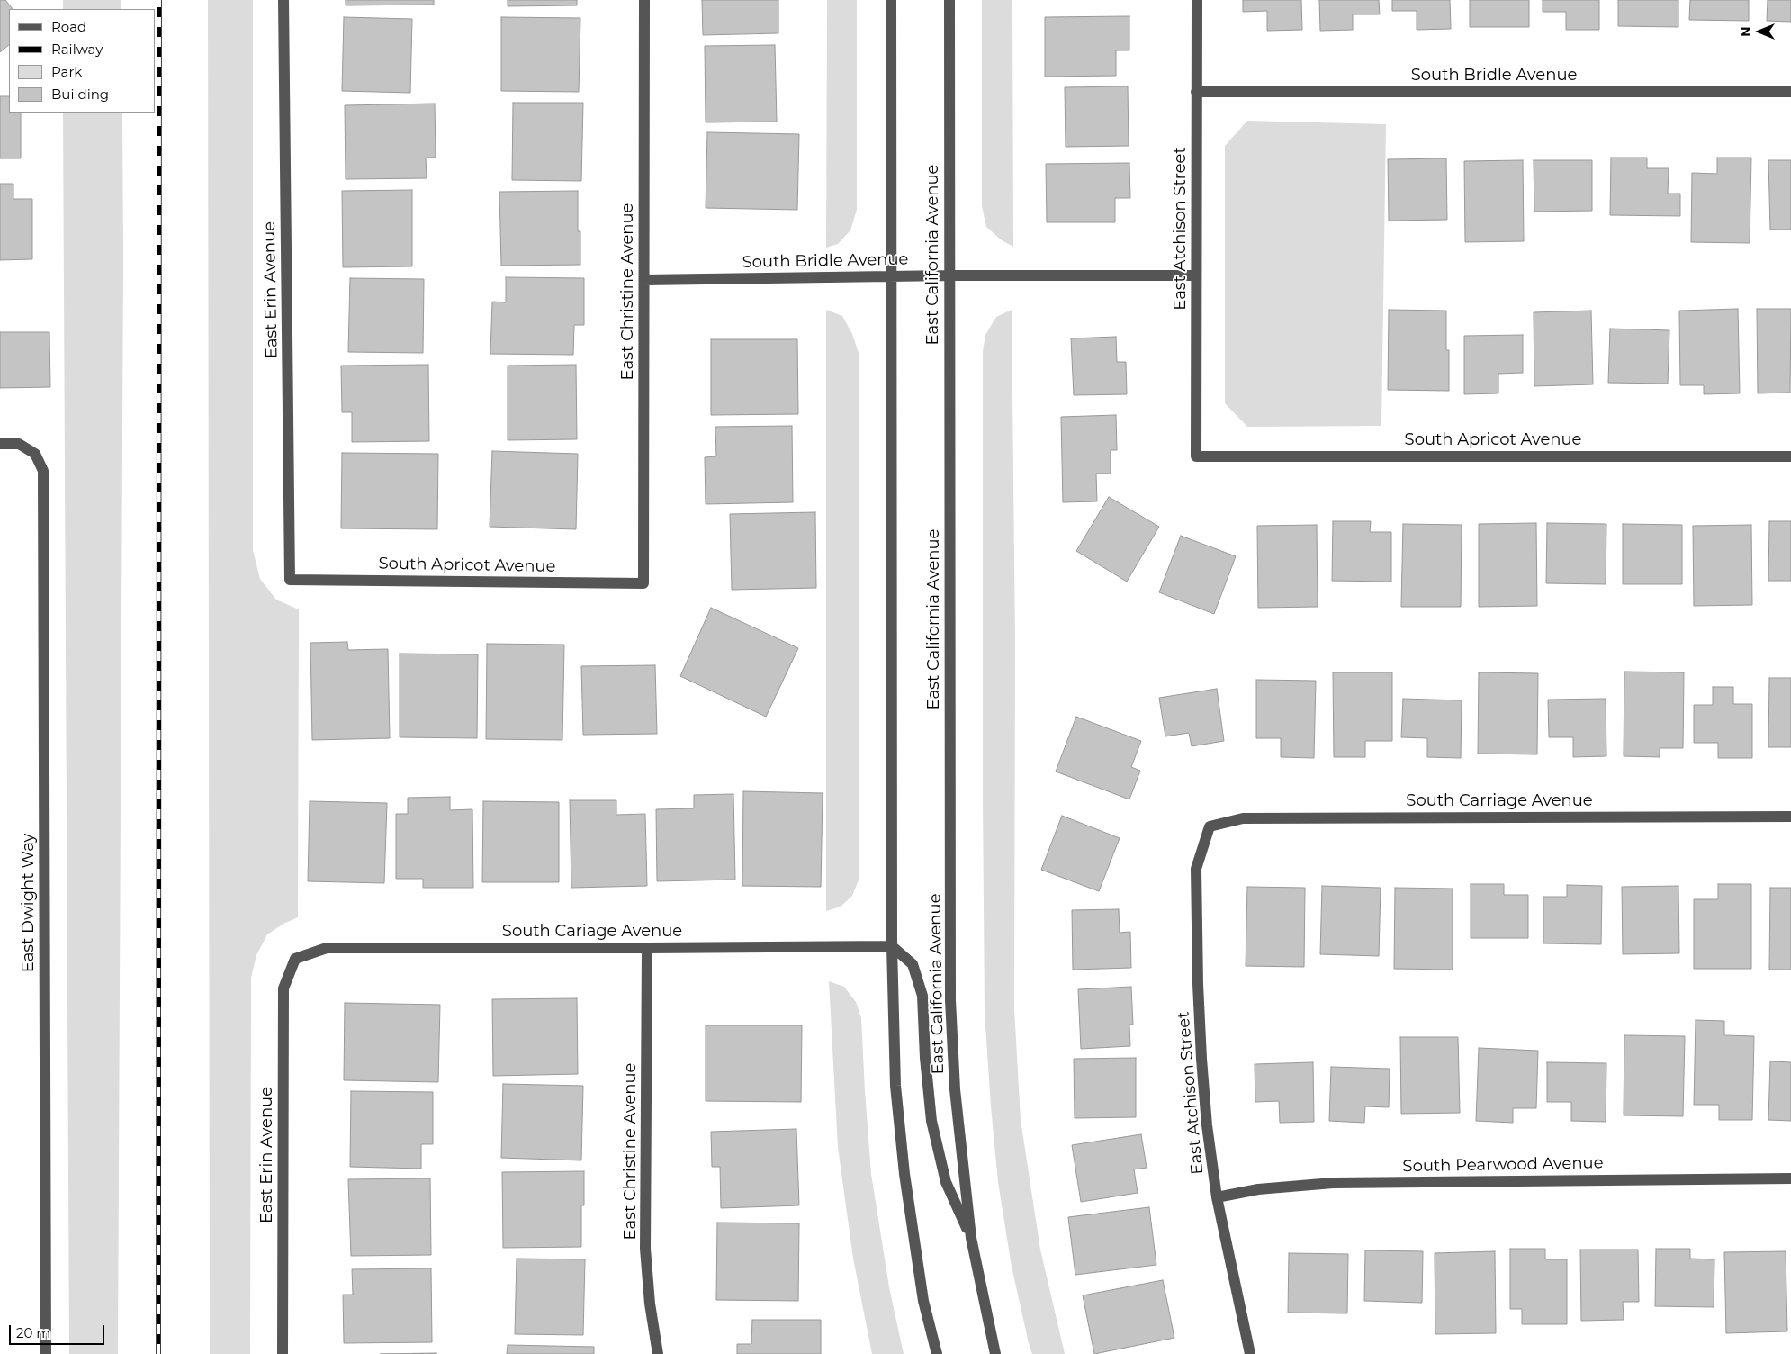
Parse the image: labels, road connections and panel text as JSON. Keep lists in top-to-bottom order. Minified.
{"streets":{"street":["South Bridle Avenue","East Atchison Street","East California Avenue","East Erin Avenue","East Christine Avenue","South Apricot Avenue","South Carriage Avenue","East Dwight Way","South Cariage Avenue","South Pearwood Avenue"]},"crossings":[["South Bridle Avenue","East Atchison Street"],["South Bridle Avenue","East California Avenue"],["South Bridle Avenue","East Christine Avenue"],["East Atchison Street","South Apricot Avenue"],["East Atchison Street","South Carriage Avenue"],["East Atchison Street","South Pearwood Avenue"],["East California Avenue","South Cariage Avenue"],["East Erin Avenue","South Apricot Avenue"],["East Erin Avenue","South Cariage Avenue"],["East Christine Avenue","South Apricot Avenue"],["East Christine Avenue","South Cariage Avenue"]],"legend":["Road","Railway","Park","Building"],"scale_bar":"20 m","north":"left"}
